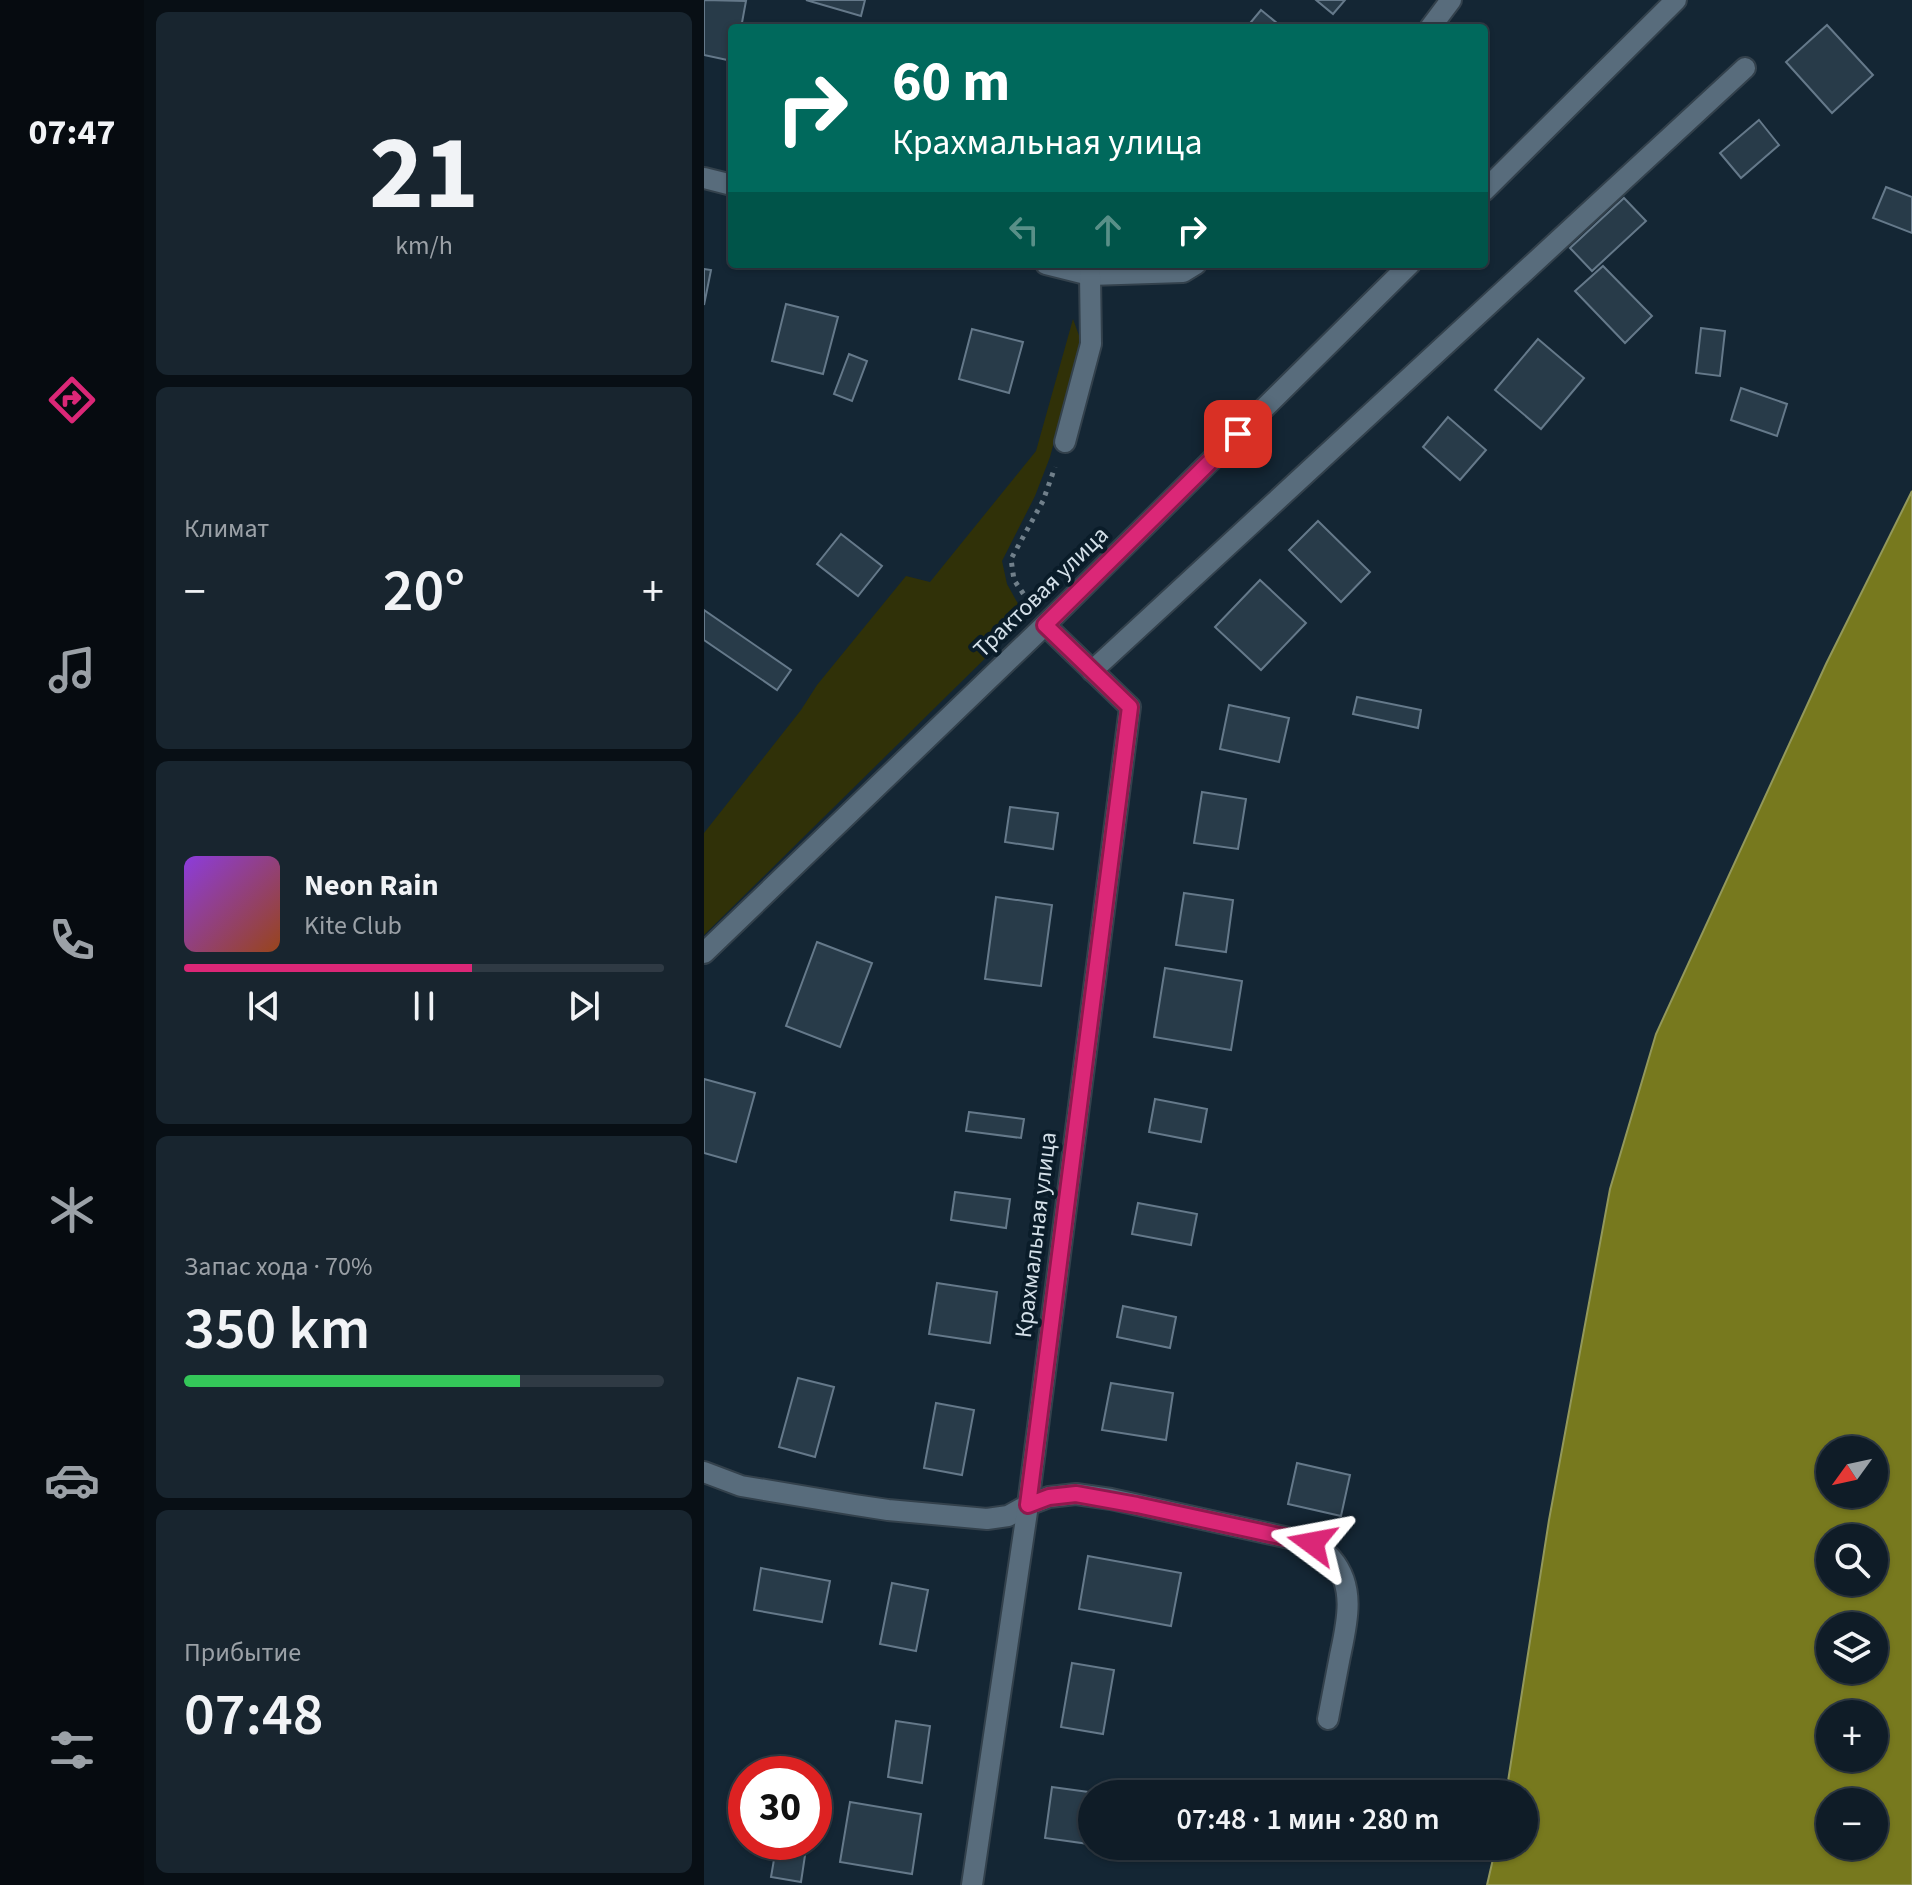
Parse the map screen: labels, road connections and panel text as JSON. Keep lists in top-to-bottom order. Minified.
{"streets":{"street":["Трактовая улица","Крахмальная улица"]},"crossings":[["Трактовая улица","Крахмальная улица"]],"north":"bottom left","page":{"tabs":"07:47","tile":[["21","km/h"],"Климат",["Запас хода · 70%","350 km"],["Прибытие","07:48"]],"turn":["60 m","Крахмальная улица"],"heat":["−","20°","+"],"song":["Neon Rain","Kite Club"],"map_buttons":["+","−"],"limit":"30","trip":"07:48 · 1 мин · 280 m"}}
